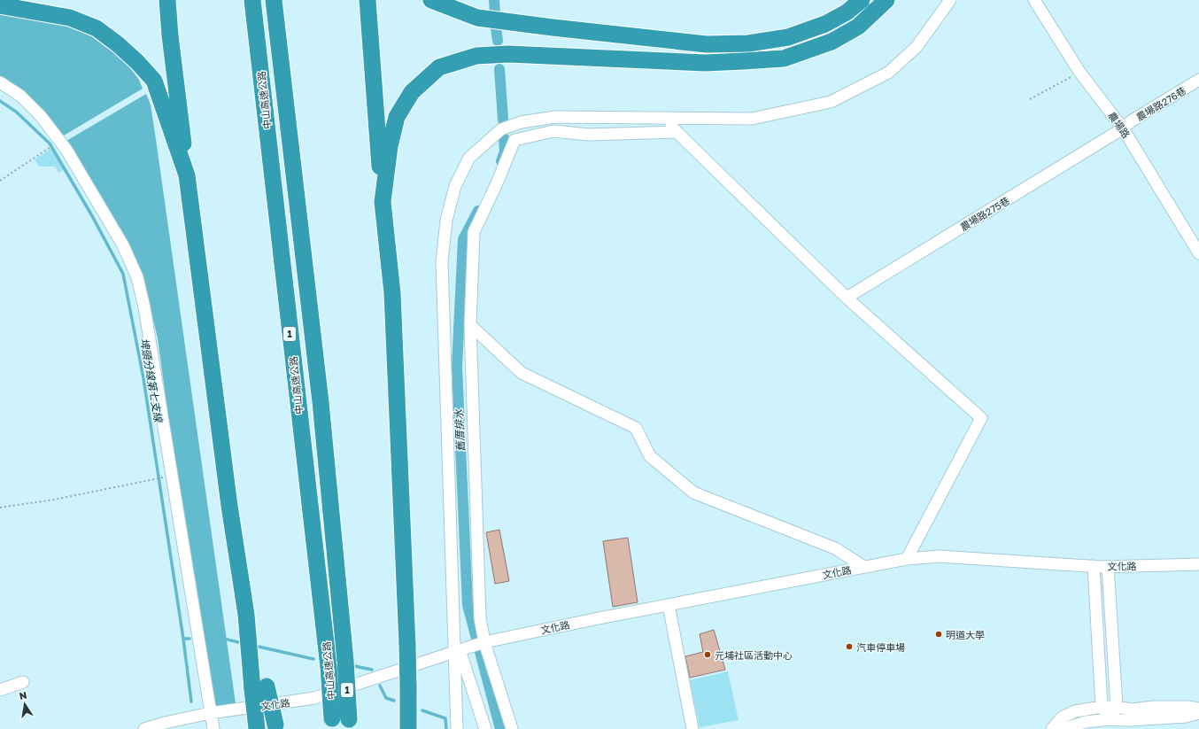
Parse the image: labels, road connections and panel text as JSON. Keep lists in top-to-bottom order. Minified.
{"streets":{"highway":["中山高速公路","1"],"street":["農場路276巷","農場路","農場路275巷","文化路"]},"crossings":[["農場路276巷","農場路"],["農場路276巷","農場路275巷"],["農場路","農場路275巷"]],"water":["埤頭分線第七支線","舊厝排水"],"places":["明道大學","汽車停車場","元埔社區活動中心"],"north":"top"}
